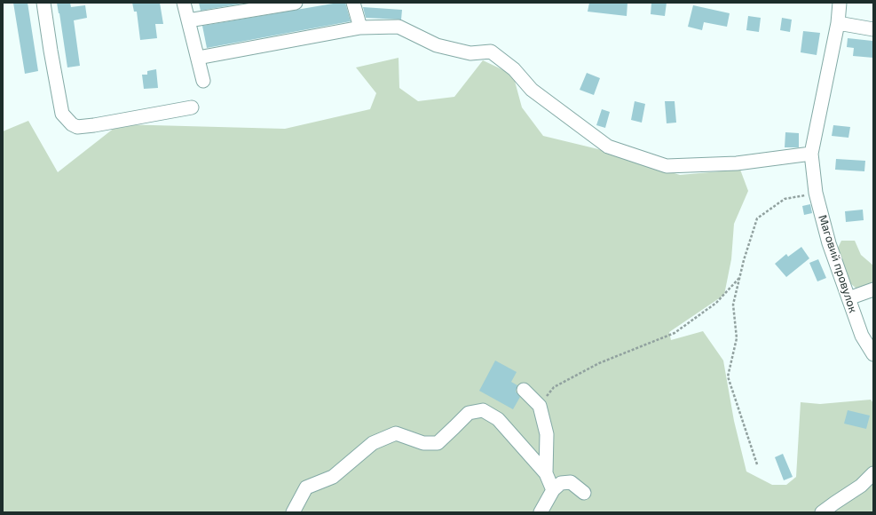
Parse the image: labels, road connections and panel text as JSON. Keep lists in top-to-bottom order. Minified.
{"streets":{"street":["Маговий провулок"]}}
